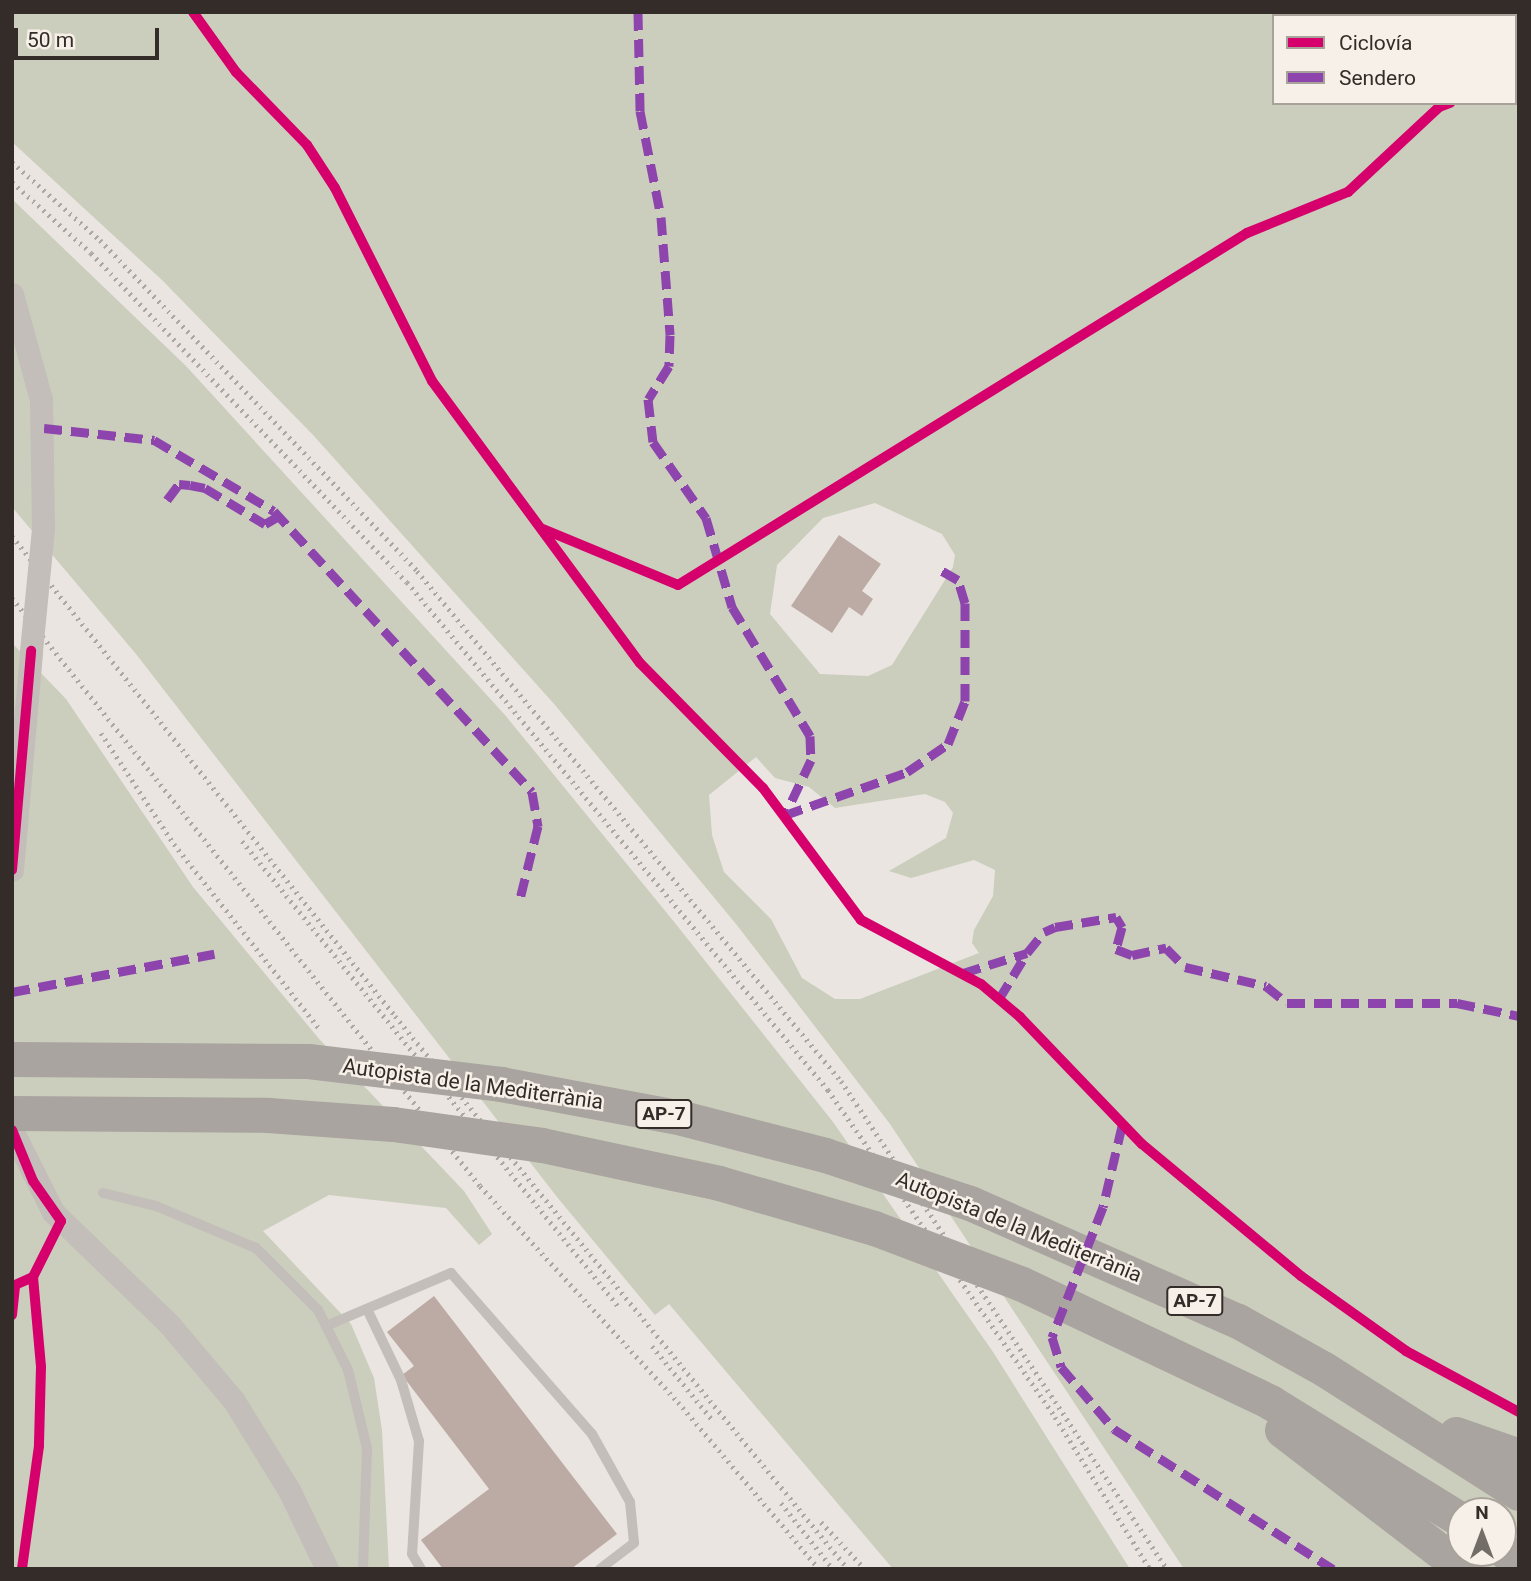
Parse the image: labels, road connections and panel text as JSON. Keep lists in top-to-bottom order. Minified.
{"streets":{"highway":["Autopista de la Mediterrània","AP-7"]},"legend":["Ciclovía","Sendero"],"scale_bar":"50 m","north":"top"}
